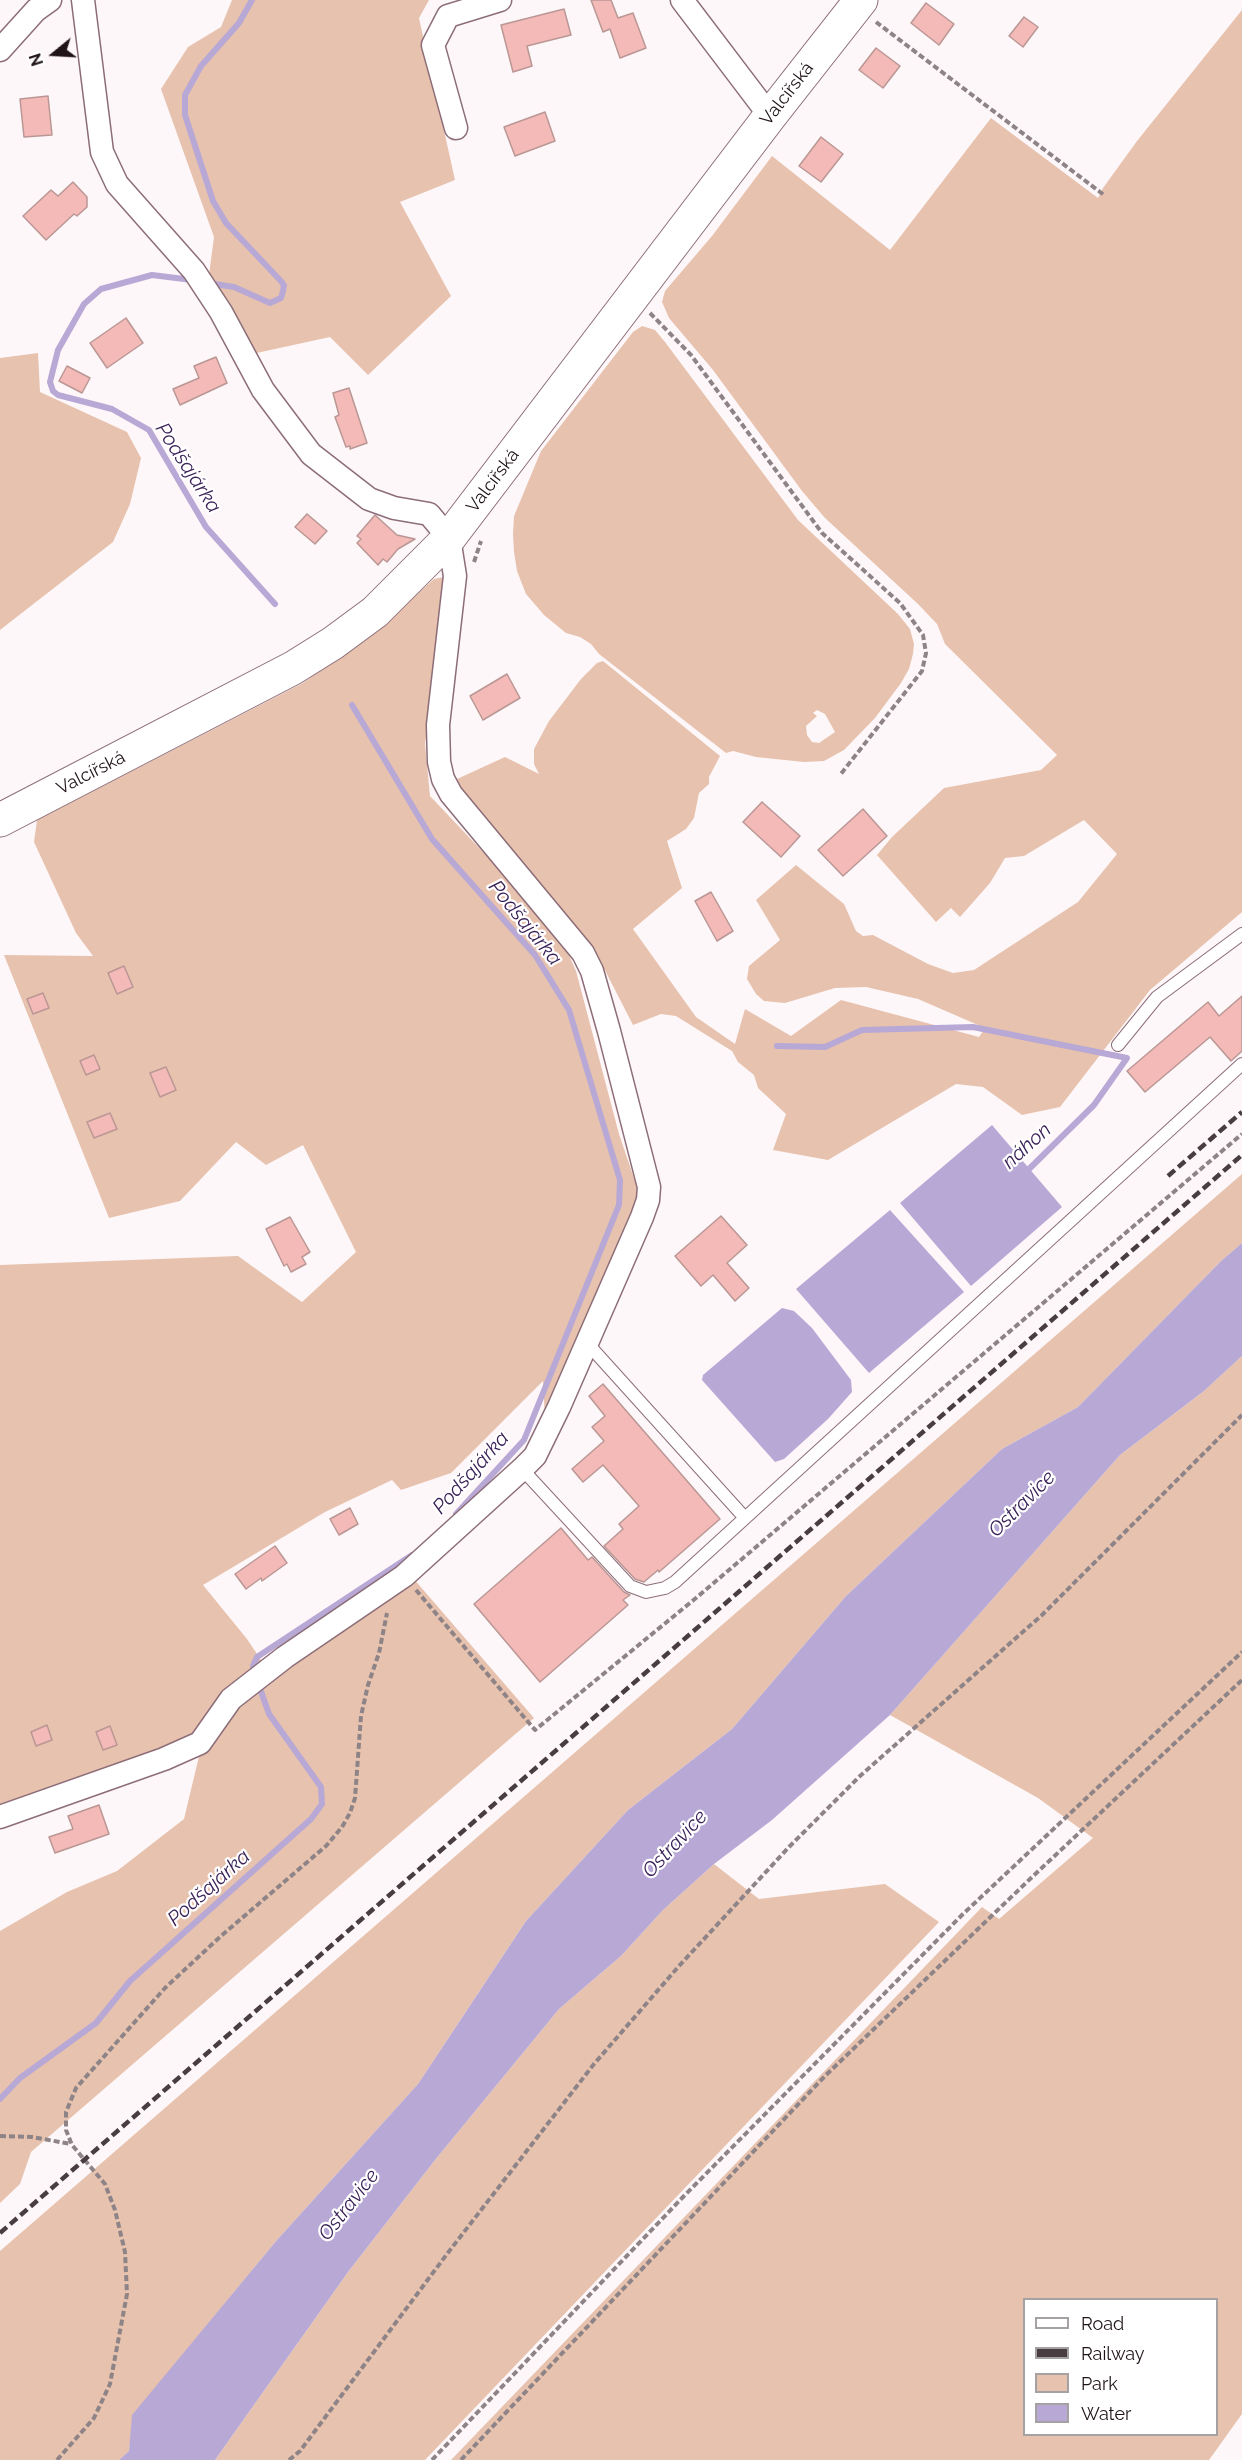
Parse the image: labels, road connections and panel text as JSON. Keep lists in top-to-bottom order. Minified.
{"streets":{"main road":["Valcířská"]},"water":["Podšajárka","náhon","Ostravice"],"legend":["Road","Railway","Park","Water"],"north":"left"}
